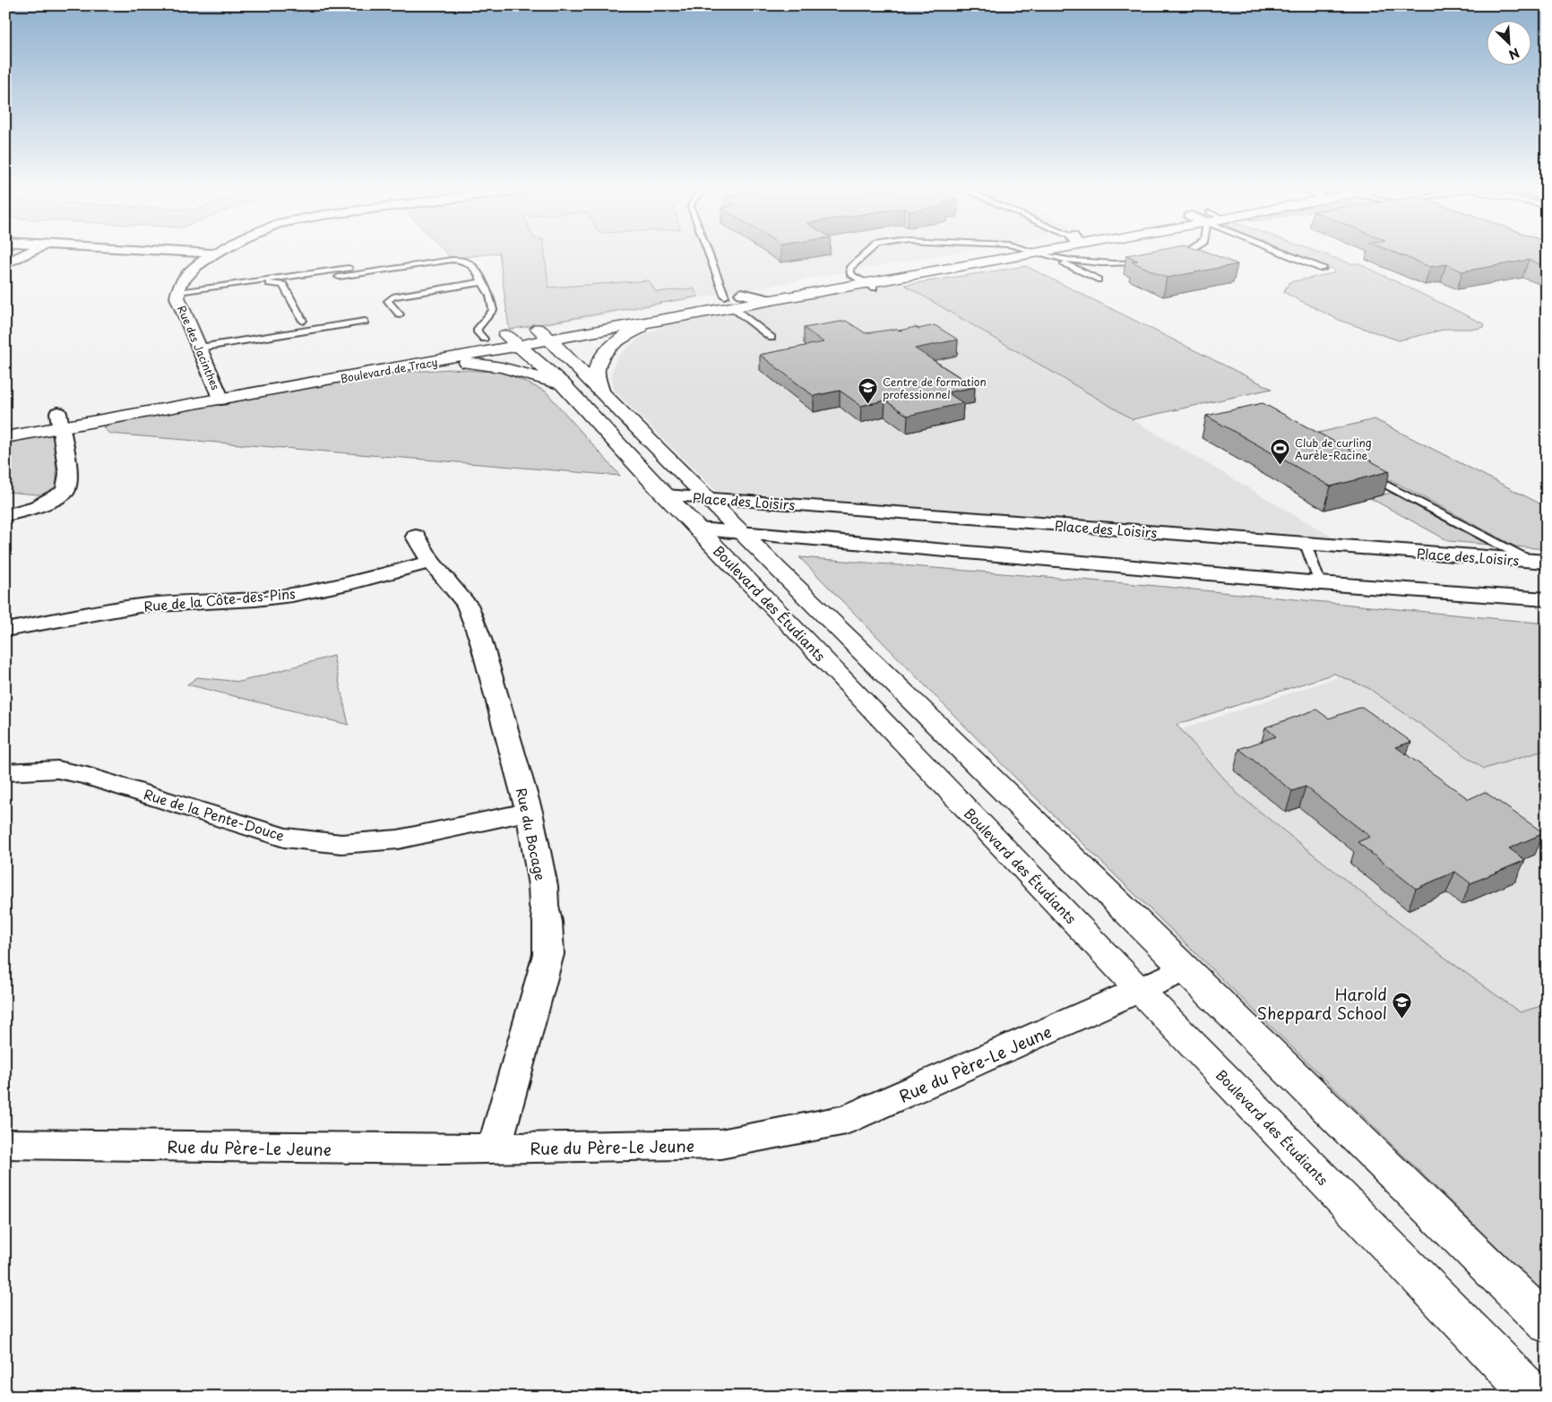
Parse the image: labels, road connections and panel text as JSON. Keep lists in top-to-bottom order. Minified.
{"streets":{"street":["Rue des Jacinthes","Boulevard de Tracy","Place des Loisirs","Rue de la Côte-des-Pins","Boulevard des Étudiants","Rue de la Pente-Douce","Rue du Bocage","Rue du Père-Le Jeune"]},"crossings":[["Rue des Jacinthes","Boulevard de Tracy"],["Boulevard de Tracy","Boulevard des Étudiants"],["Place des Loisirs","Boulevard des Étudiants"],["Rue de la Côte-des-Pins","Rue du Bocage"],["Boulevard des Étudiants","Rue du Père-Le Jeune"],["Rue de la Pente-Douce","Rue du Bocage"],["Rue du Bocage","Rue du Père-Le Jeune"]],"places":{"school or university":["Centre de formation professionnel","Harold Sheppard School"],"sports":["Club de curling Aurèle-Racine"]},"north":"bottom right"}
